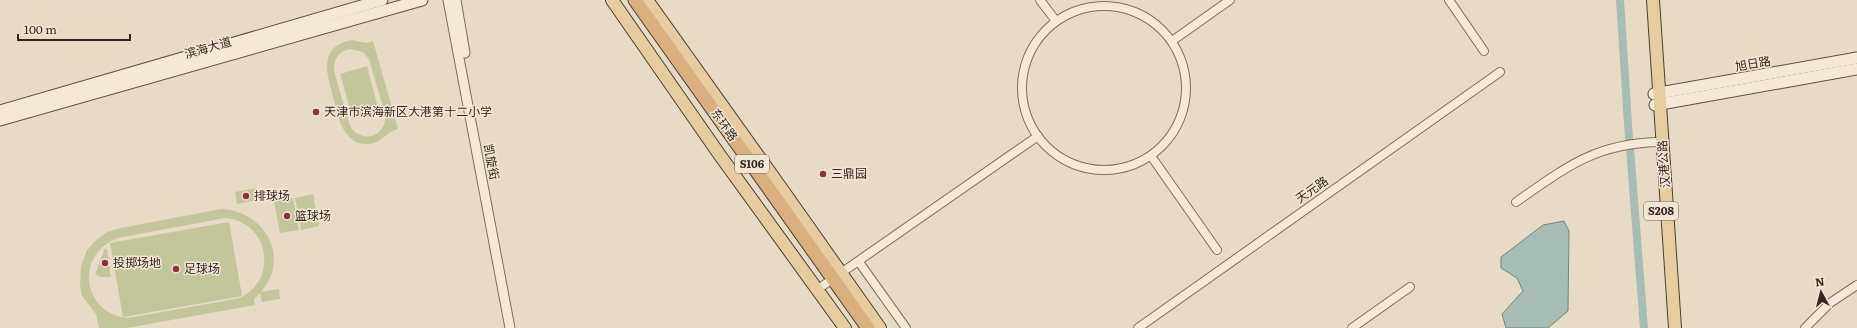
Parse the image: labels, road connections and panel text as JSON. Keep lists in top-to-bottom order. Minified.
{"streets":{"highway":["东环路","S106"],"main road":["滨海大道","旭日路","汉港公路","S208"],"street":["凯旋街","天元路"]},"crossings":[["旭日路","汉港公路"]],"places":["天津市滨海新区大港第十二小学","三鼎园","排球场","篮球场","投掷场地","足球场"],"scale_bar":"100 m","north":"top"}
